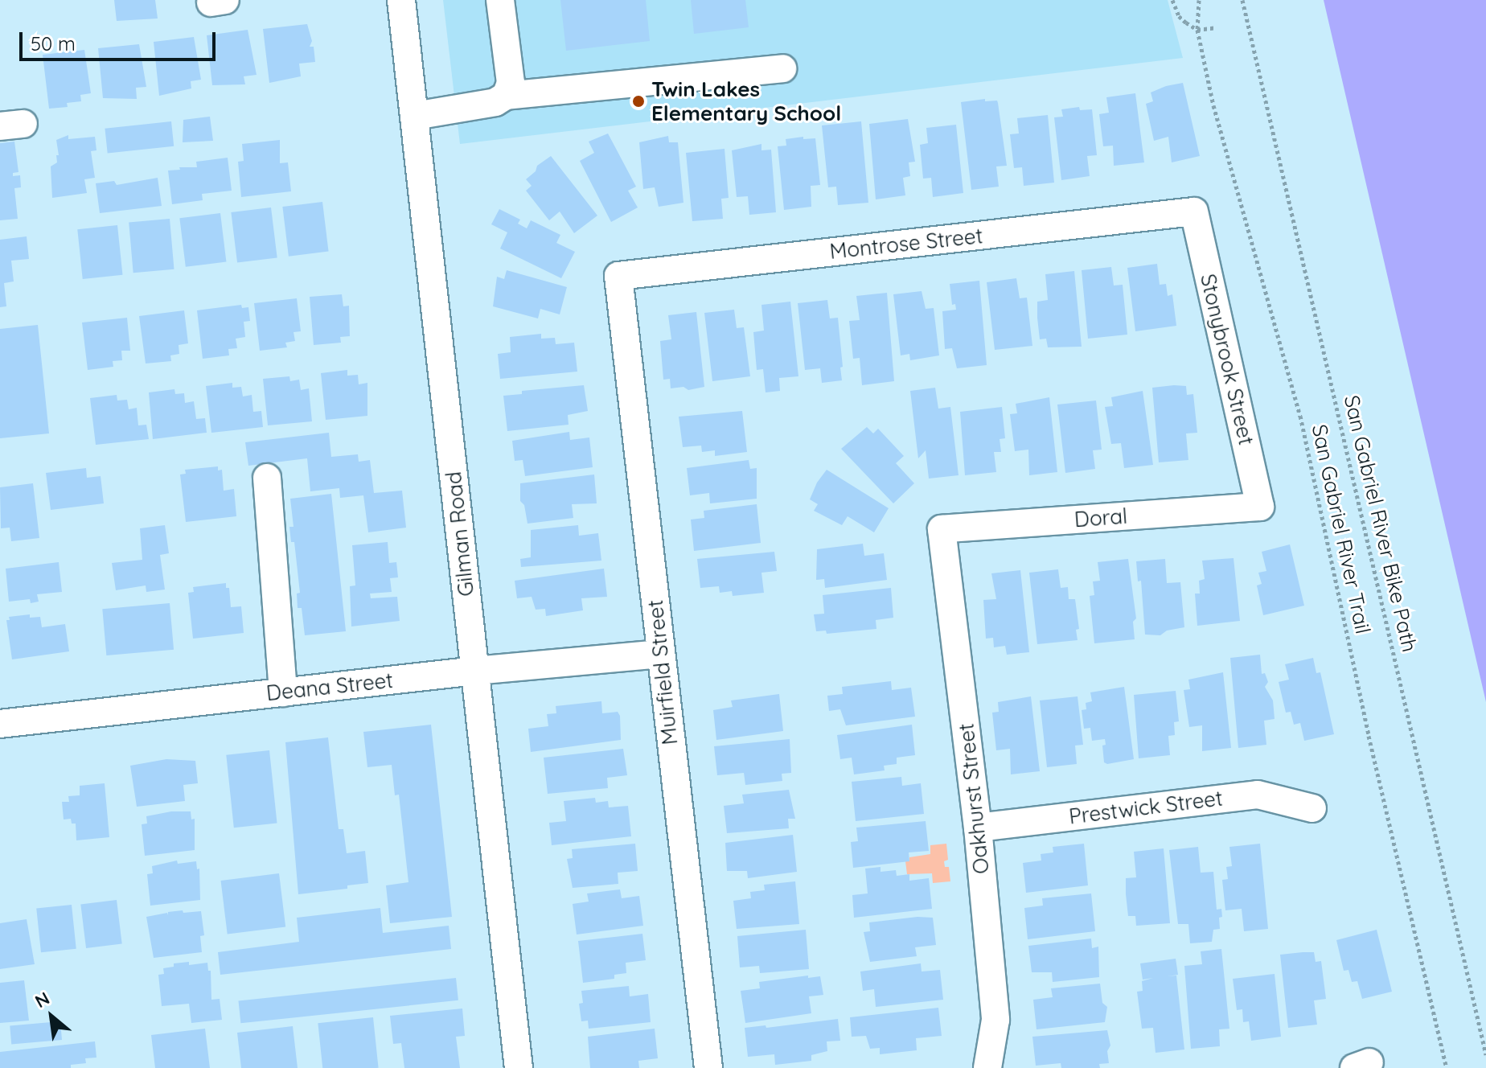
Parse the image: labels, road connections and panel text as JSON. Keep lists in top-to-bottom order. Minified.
{"streets":{"street":["Montrose Street","Stonybrook Street","Doral","Gilman Road","Muirfield Street","Deana Street","Oakhurst Street","Prestwick Street"],"path":["San Gabriel River Bike Path","San Gabriel River Trail"]},"crossings":[["Montrose Street","Stonybrook Street"],["Montrose Street","Muirfield Street"],["Stonybrook Street","Doral"],["Doral","Oakhurst Street"],["Gilman Road","Deana Street"],["Muirfield Street","Deana Street"],["Oakhurst Street","Prestwick Street"]],"places":["Twin Lakes Elementary School"],"scale_bar":"50 m","north":"top left"}
